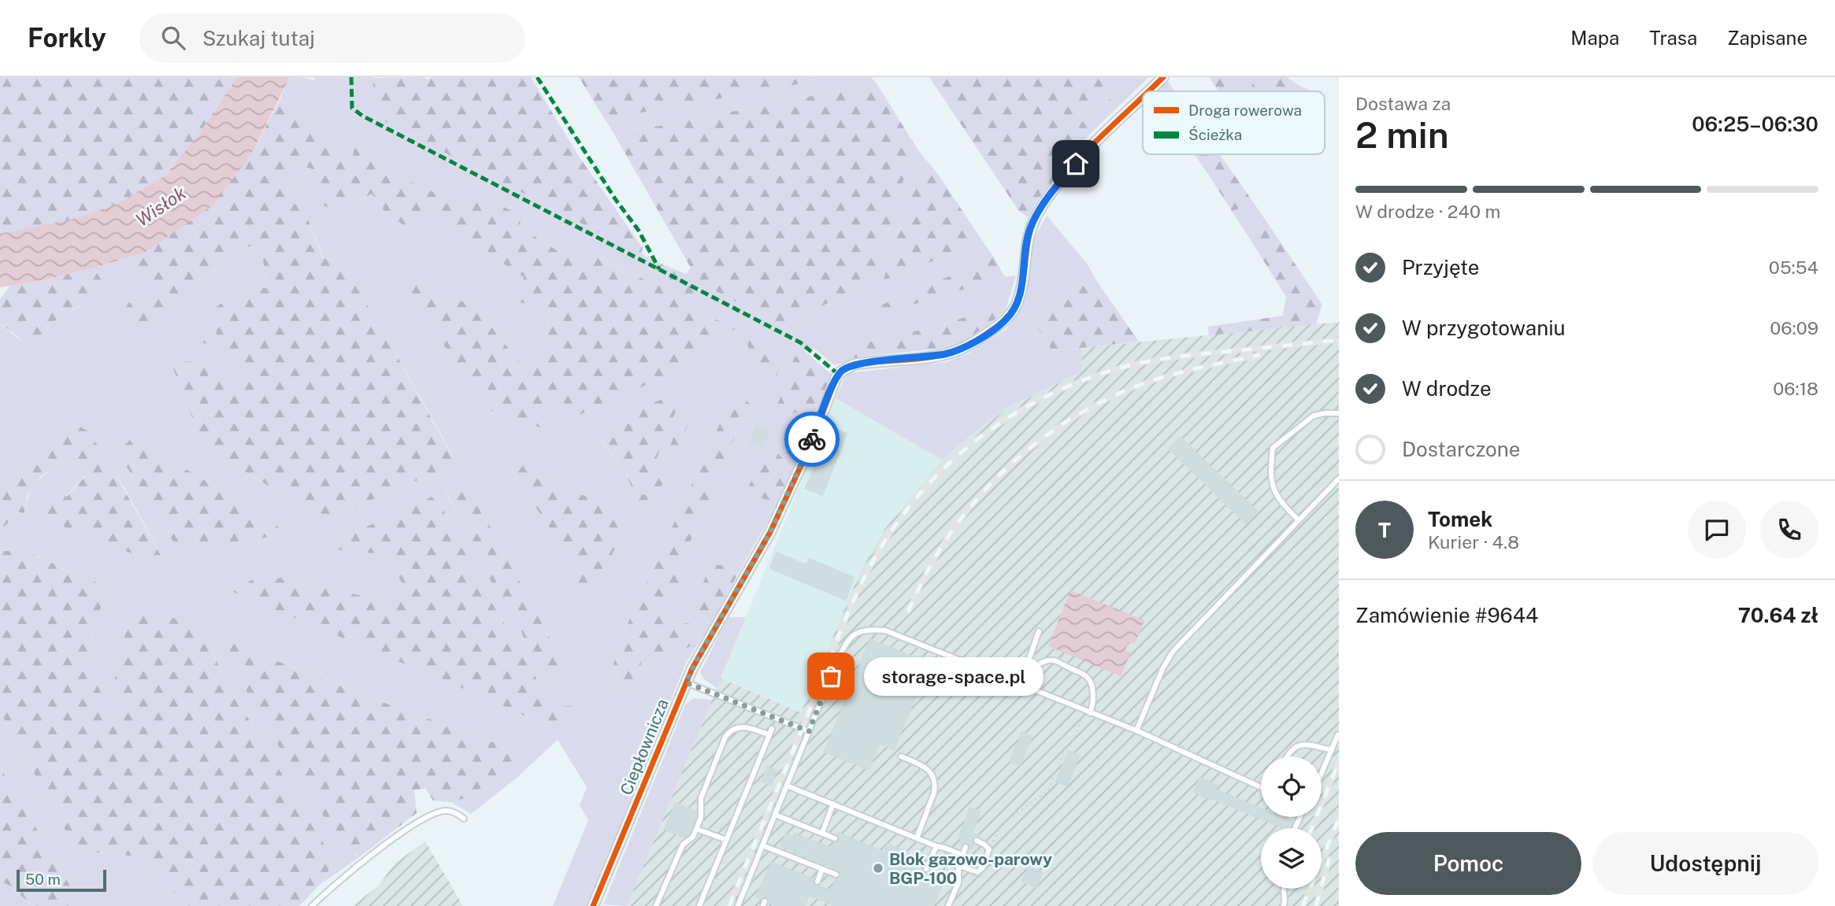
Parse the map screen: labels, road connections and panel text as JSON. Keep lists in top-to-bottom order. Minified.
{"streets":{"street":["Ciepłownicza"]},"water":["Wisłok"],"places":["storage-space.pl","Blok gazowo-parowy BGP-100"],"legend":["Droga rowerowa","Ścieżka"],"scale_bar":"50 m","page":{"header":"Forkly","search":"Szukaj tutaj","nav":["Mapa","Trasa","Zapisane"],"heading":["2 min","Dostawa za","06:25–06:30"],"panel":["Tomek","Kurier · 4.8","Zamówienie #9644","70.64 zł"],"bar":"W drodze · 240 m","list":[["Przyjęte","05:54"],["W przygotowaniu","06:09"],["W drodze","06:18"],"Dostarczone"],"round":"T","bubble":"storage-space.pl","buttons":["Pomoc","Udostępnij"],"scale":"50 m"}}
